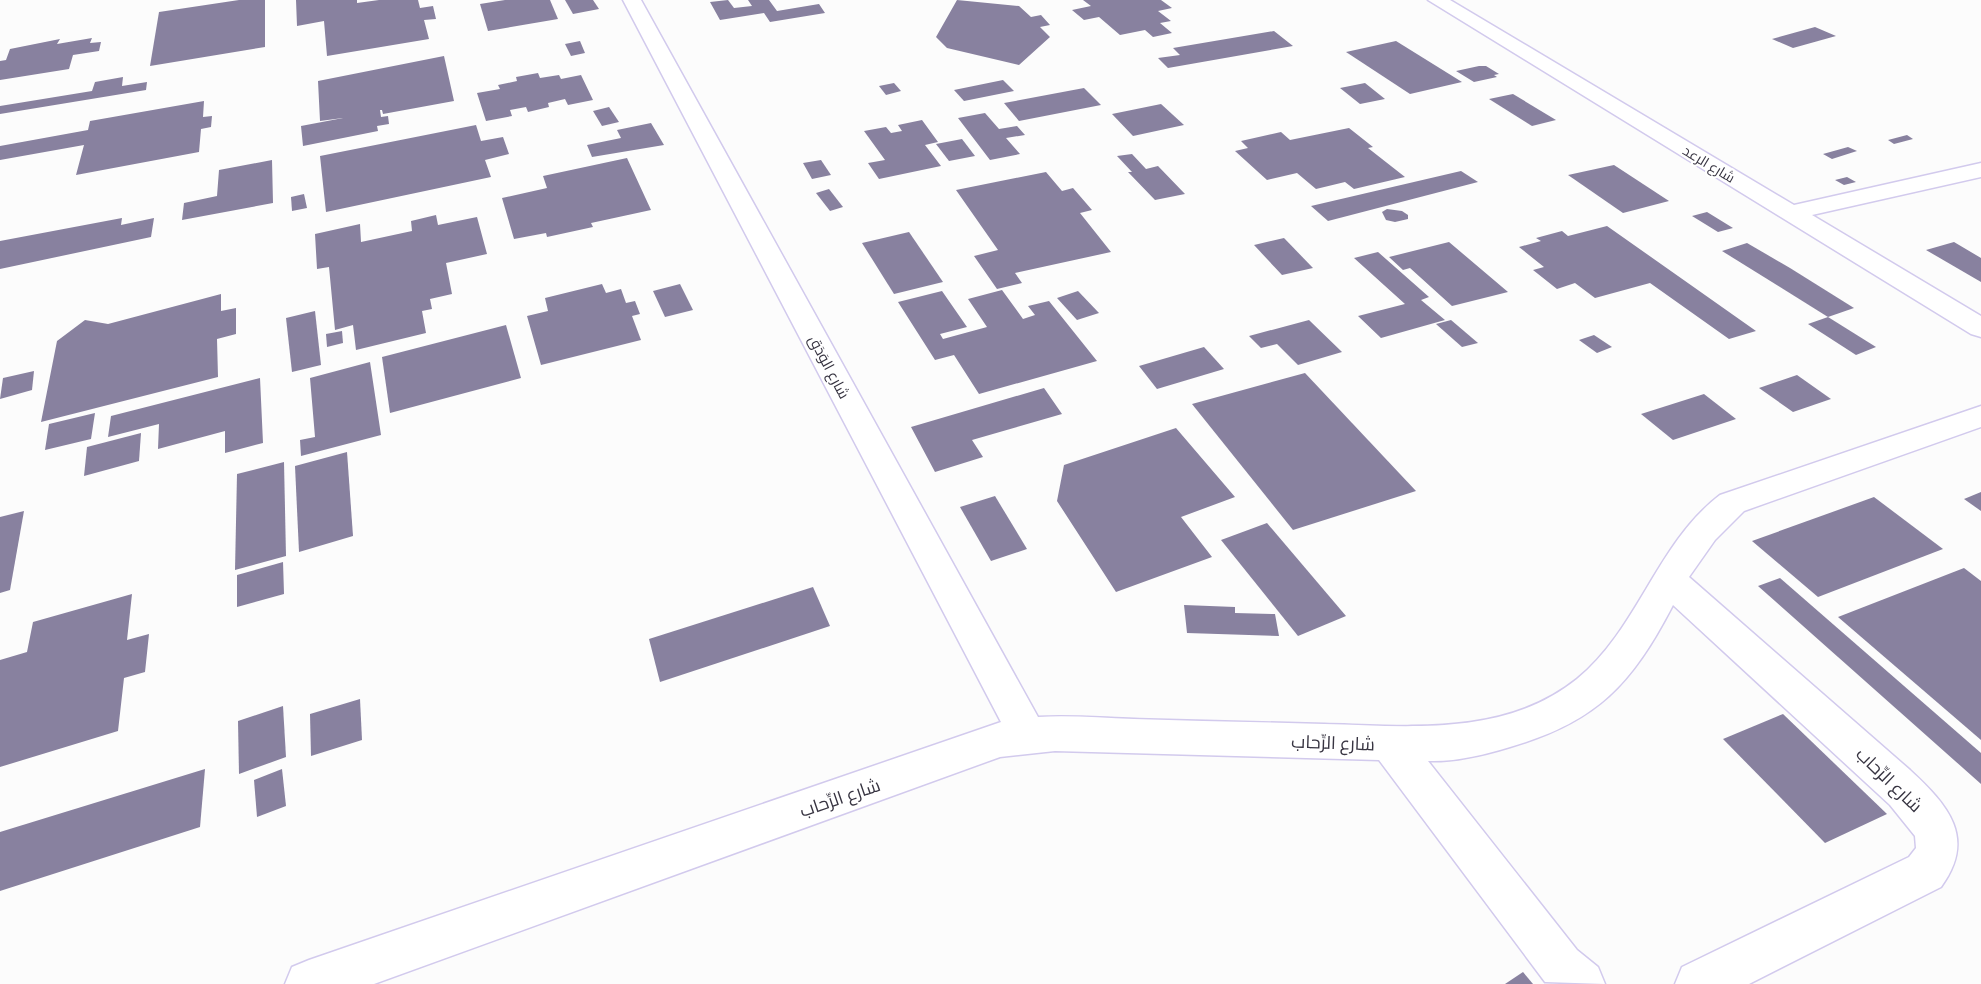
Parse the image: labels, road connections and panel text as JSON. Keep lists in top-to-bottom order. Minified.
{"streets":{"street":["شارع الرعد","شارع الوَدَق","شارع الرِّحاب"]},"crossings":[["شارع الوَدَق","شارع الرِّحاب"]]}
